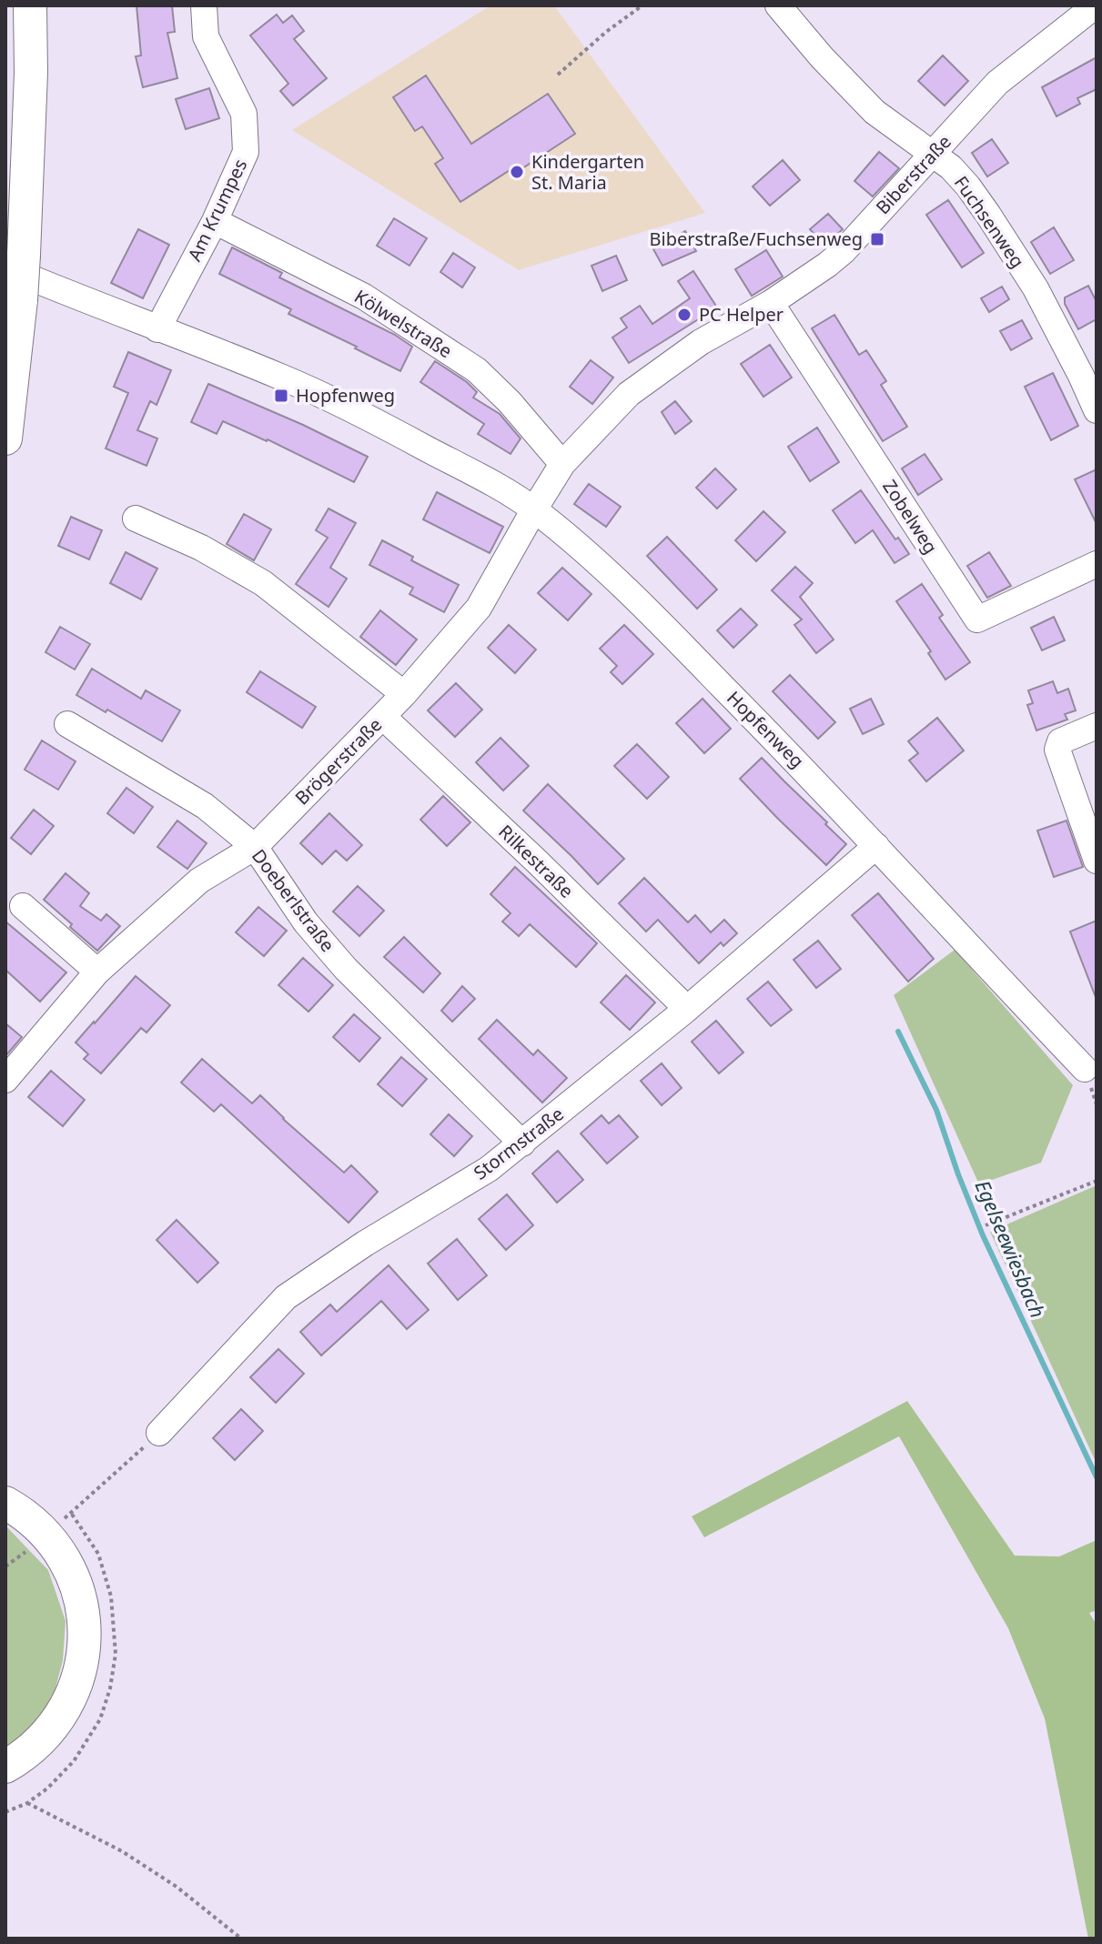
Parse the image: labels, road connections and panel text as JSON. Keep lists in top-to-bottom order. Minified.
{"streets":{"street":["Biberstraße","Am Krumpes","Fuchsenweg","Kölwelstraße","Zobelweg","Hopfenweg","Brögerstraße","Rilkestraße","Doeberlstraße","Stormstraße"]},"crossings":[["Biberstraße","Fuchsenweg"],["Biberstraße","Kölwelstraße"],["Biberstraße","Zobelweg"],["Biberstraße","Hopfenweg"],["Biberstraße","Brögerstraße"],["Am Krumpes","Kölwelstraße"],["Am Krumpes","Hopfenweg"],["Hopfenweg","Brögerstraße"],["Hopfenweg","Stormstraße"],["Brögerstraße","Rilkestraße"],["Brögerstraße","Doeberlstraße"],["Rilkestraße","Stormstraße"],["Doeberlstraße","Stormstraße"]],"water":["Egelseewiesbach"],"places":{"other":["Kindergarten St. Maria","PC Helper"],"transit":["Biberstraße/Fuchsenweg","Hopfenweg"]}}
